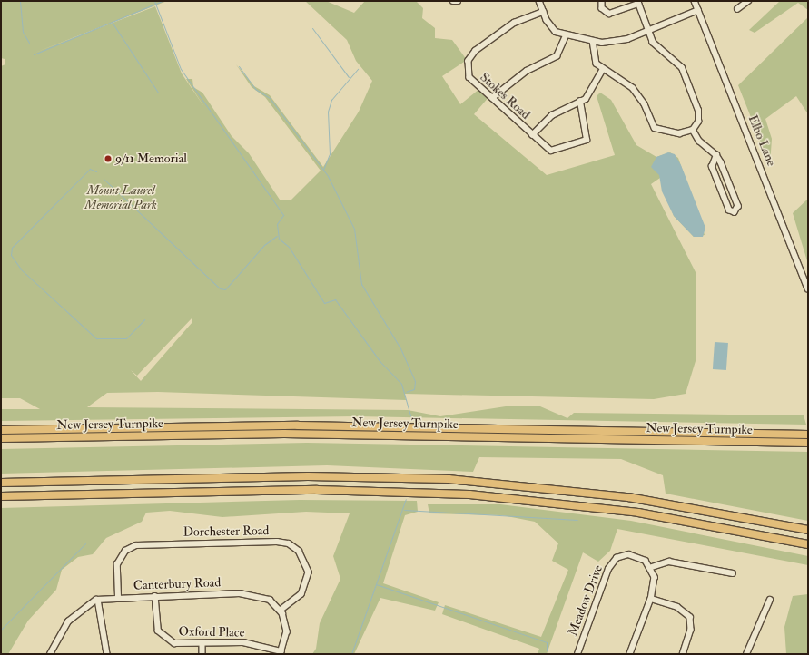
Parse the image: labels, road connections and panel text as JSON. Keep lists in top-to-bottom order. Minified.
{"streets":{"highway":["New Jersey Turnpike"],"street":["Stokes Road","Elbo Lane","Dorchester Road","Canterbury Road","Meadow Drive","Oxford Place"]},"crossings":[["Dorchester Road","Canterbury Road"],["Canterbury Road","Oxford Place"]],"parks":["Mount Laurel Memorial Park"],"places":["9/11 Memorial"]}
